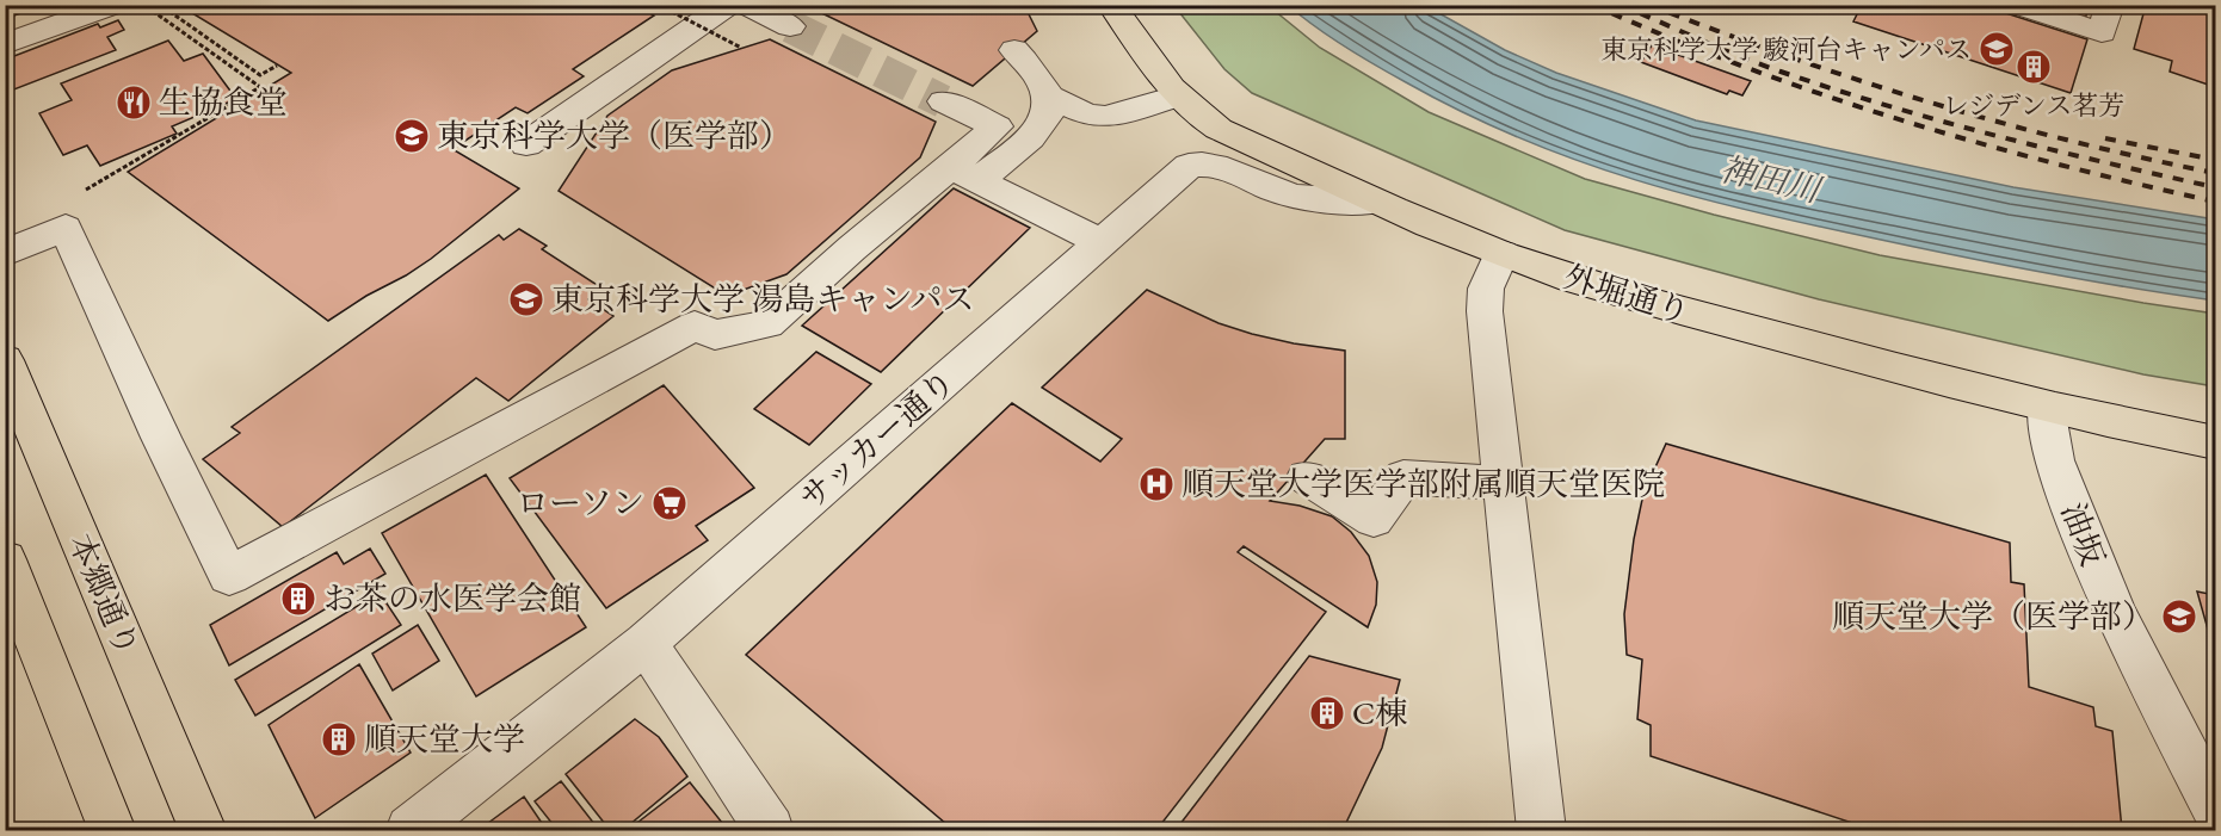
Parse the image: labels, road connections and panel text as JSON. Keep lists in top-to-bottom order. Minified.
{"streets":{"main road":["外堀通り","本郷通り"],"street":["サッカー通り","油坂"]},"crossings":[["外堀通り","サッカー通り"],["外堀通り","油坂"]],"water":["神田川"],"places":{"school or university":["東京科学大学 駿河台キャンパス","東京科学大学（医学部）","東京科学大学 湯島キャンパス","順天堂大学（医学部）"],"building":["レジデンス茗芳","お茶の水医学会館","C棟","順天堂大学"],"restaurant":["生協食堂"],"hospital":["順天堂大学医学部附属順天堂医院"],"supermarket":["ローソン"]}}
